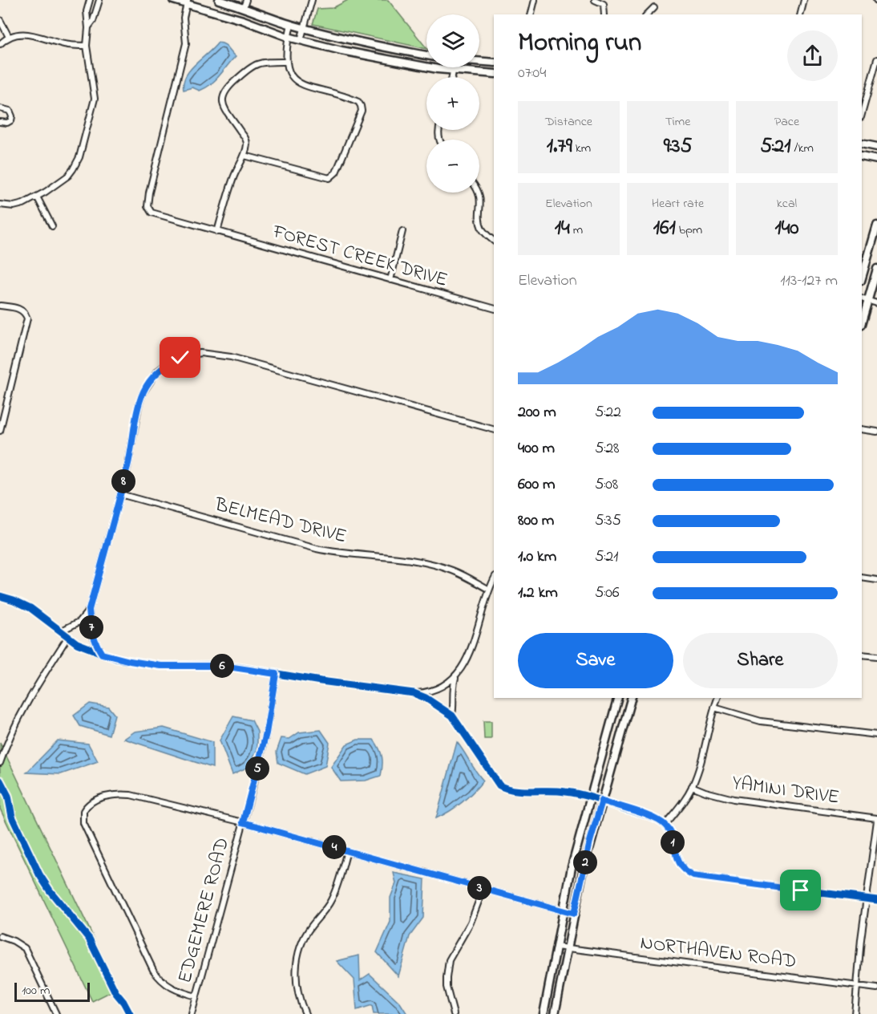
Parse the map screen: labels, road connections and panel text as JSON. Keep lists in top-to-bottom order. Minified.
{"streets":{"street":["FOREST CREEK DRIVE","BELMEAD DRIVE","YAMINI DRIVE","EDGEMERE ROAD","NORTHAVEN ROAD"]},"scale_bar":"100 m","page":{"map_buttons":["+","−"],"heading":["Morning run","07:04"],"stats":[["Distance","1.79 km"],["Time","9:35"],["Pace","5:21 /km"],["Elevation","14 m"],["Heart rate","161 bpm"],["kcal","140"]],"chart":["Elevation","113–127 m"],"list":[{"name":"200 m","note":"5:22"},{"name":"400 m","note":"5:28"},{"name":"600 m","note":"5:08"},{"name":"800 m","note":"5:35"},{"name":"1.0 km","note":"5:21"},{"name":"1.2 km","note":"5:06"}],"pins":["8","7","6","5","1","4","2","3"],"buttons":["Save","Share"],"scale":"100 m"}}
